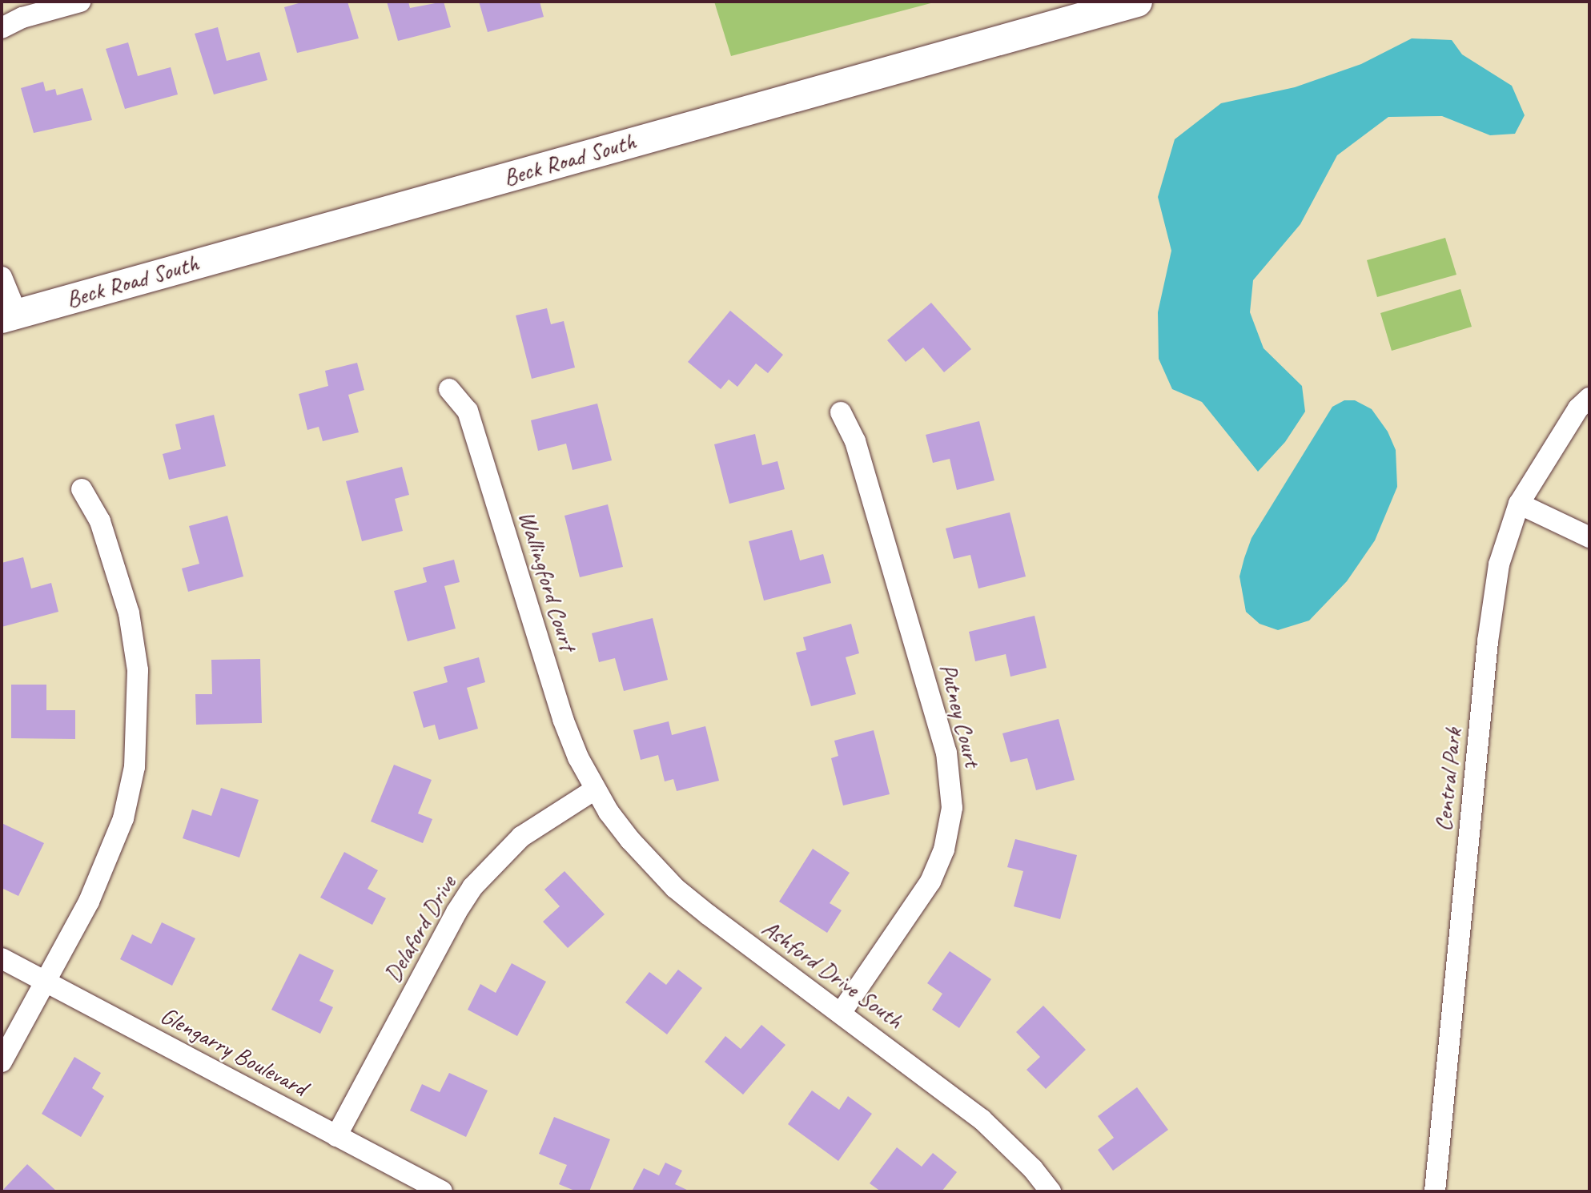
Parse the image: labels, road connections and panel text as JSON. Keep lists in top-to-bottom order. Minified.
{"streets":{"main road":["Beck Road South"],"street":["Wallingford Court","Putney Court","Central Park","Delaford Drive","Ashford Drive South","Glengarry Boulevard"]},"crossings":[["Wallingford Court","Delaford Drive"],["Wallingford Court","Ashford Drive South"],["Putney Court","Ashford Drive South"],["Delaford Drive","Ashford Drive South"],["Delaford Drive","Glengarry Boulevard"]]}
